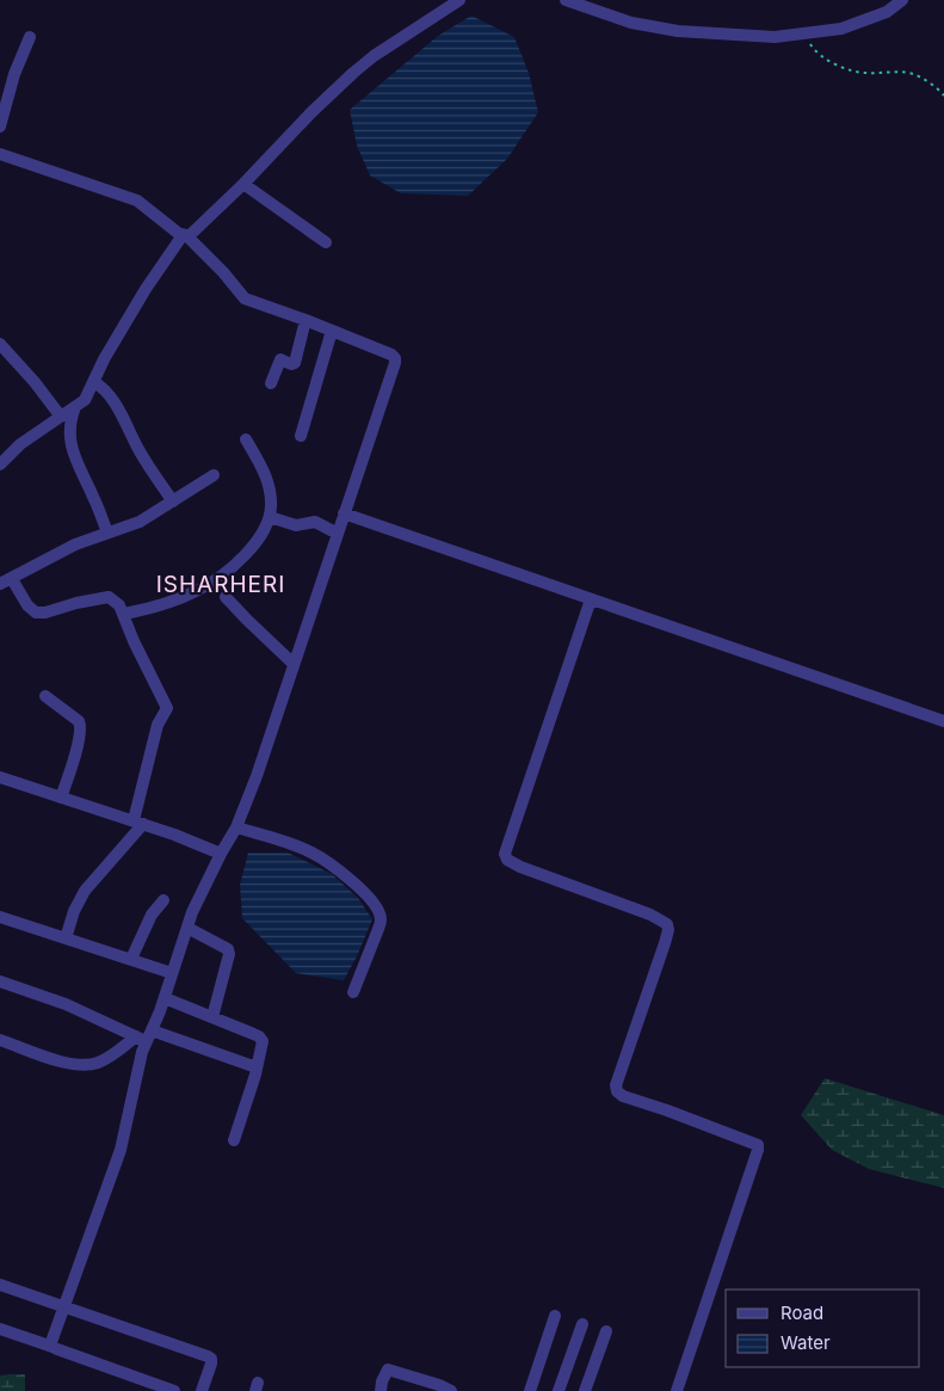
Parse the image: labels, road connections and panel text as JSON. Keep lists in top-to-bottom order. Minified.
{"districts":["ISHARHERI"],"legend":["Road","Water"]}
